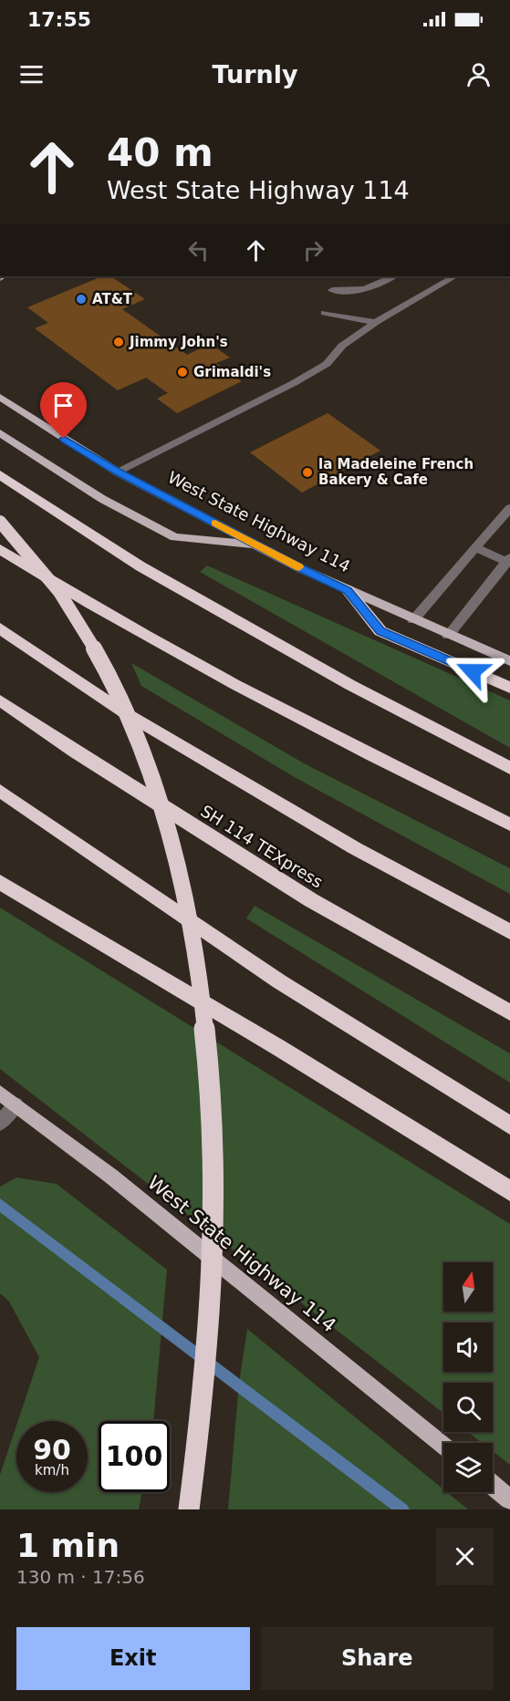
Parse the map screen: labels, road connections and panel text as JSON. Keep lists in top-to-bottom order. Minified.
{"streets":{"highway":["SH 114 TEXpress"],"main road":["West State Highway 114"]},"places":["AT&T","Jimmy John's","Grimaldi's","la Madeleine French Bakery & Cafe"],"north":"top","page":{"status":"17:55","header":"Turnly","turn":["40 m","West State Highway 114"],"speed":"90 km/h","limit":"100","heading":["1 min","130 m · 17:56"],"buttons":["Exit","Share"]}}
